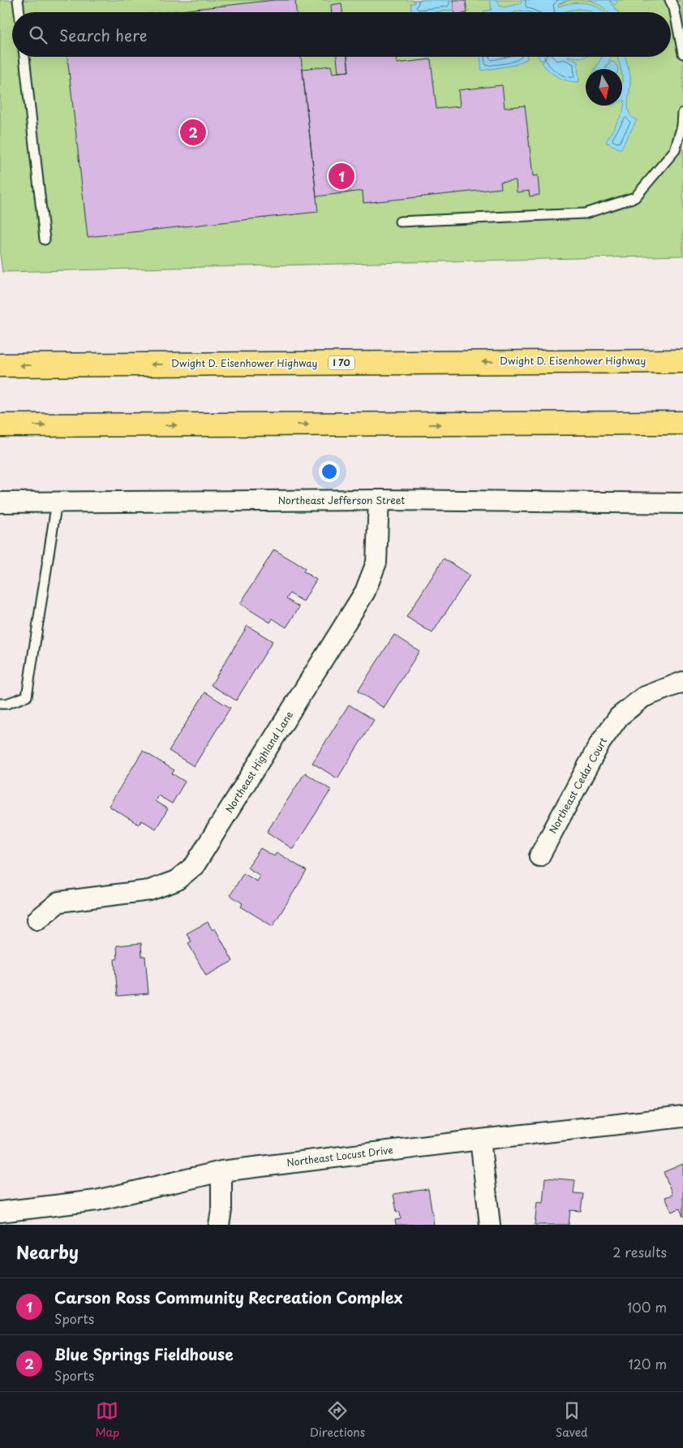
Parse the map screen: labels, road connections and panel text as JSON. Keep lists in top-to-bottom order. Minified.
{"streets":{"highway":["Dwight D. Eisenhower Highway","I 70"],"street":["Northeast Jefferson Street","Northeast Highland Lane","Northeast Cedar Court","Northeast Locust Drive"]},"crossings":[["Northeast Jefferson Street","Northeast Highland Lane"]],"north":"bottom","page":{"search":"Search here","pins":["2","1"],"heading":["Nearby","2 results"],"list":[{"mark":"1","name":"Carson Ross Community Recreation Complex","note":"Sports","value":"100 m"},{"mark":"2","name":"Blue Springs Fieldhouse","note":"Sports","value":"120 m"}],"nav":["Map","Directions","Saved"]}}
